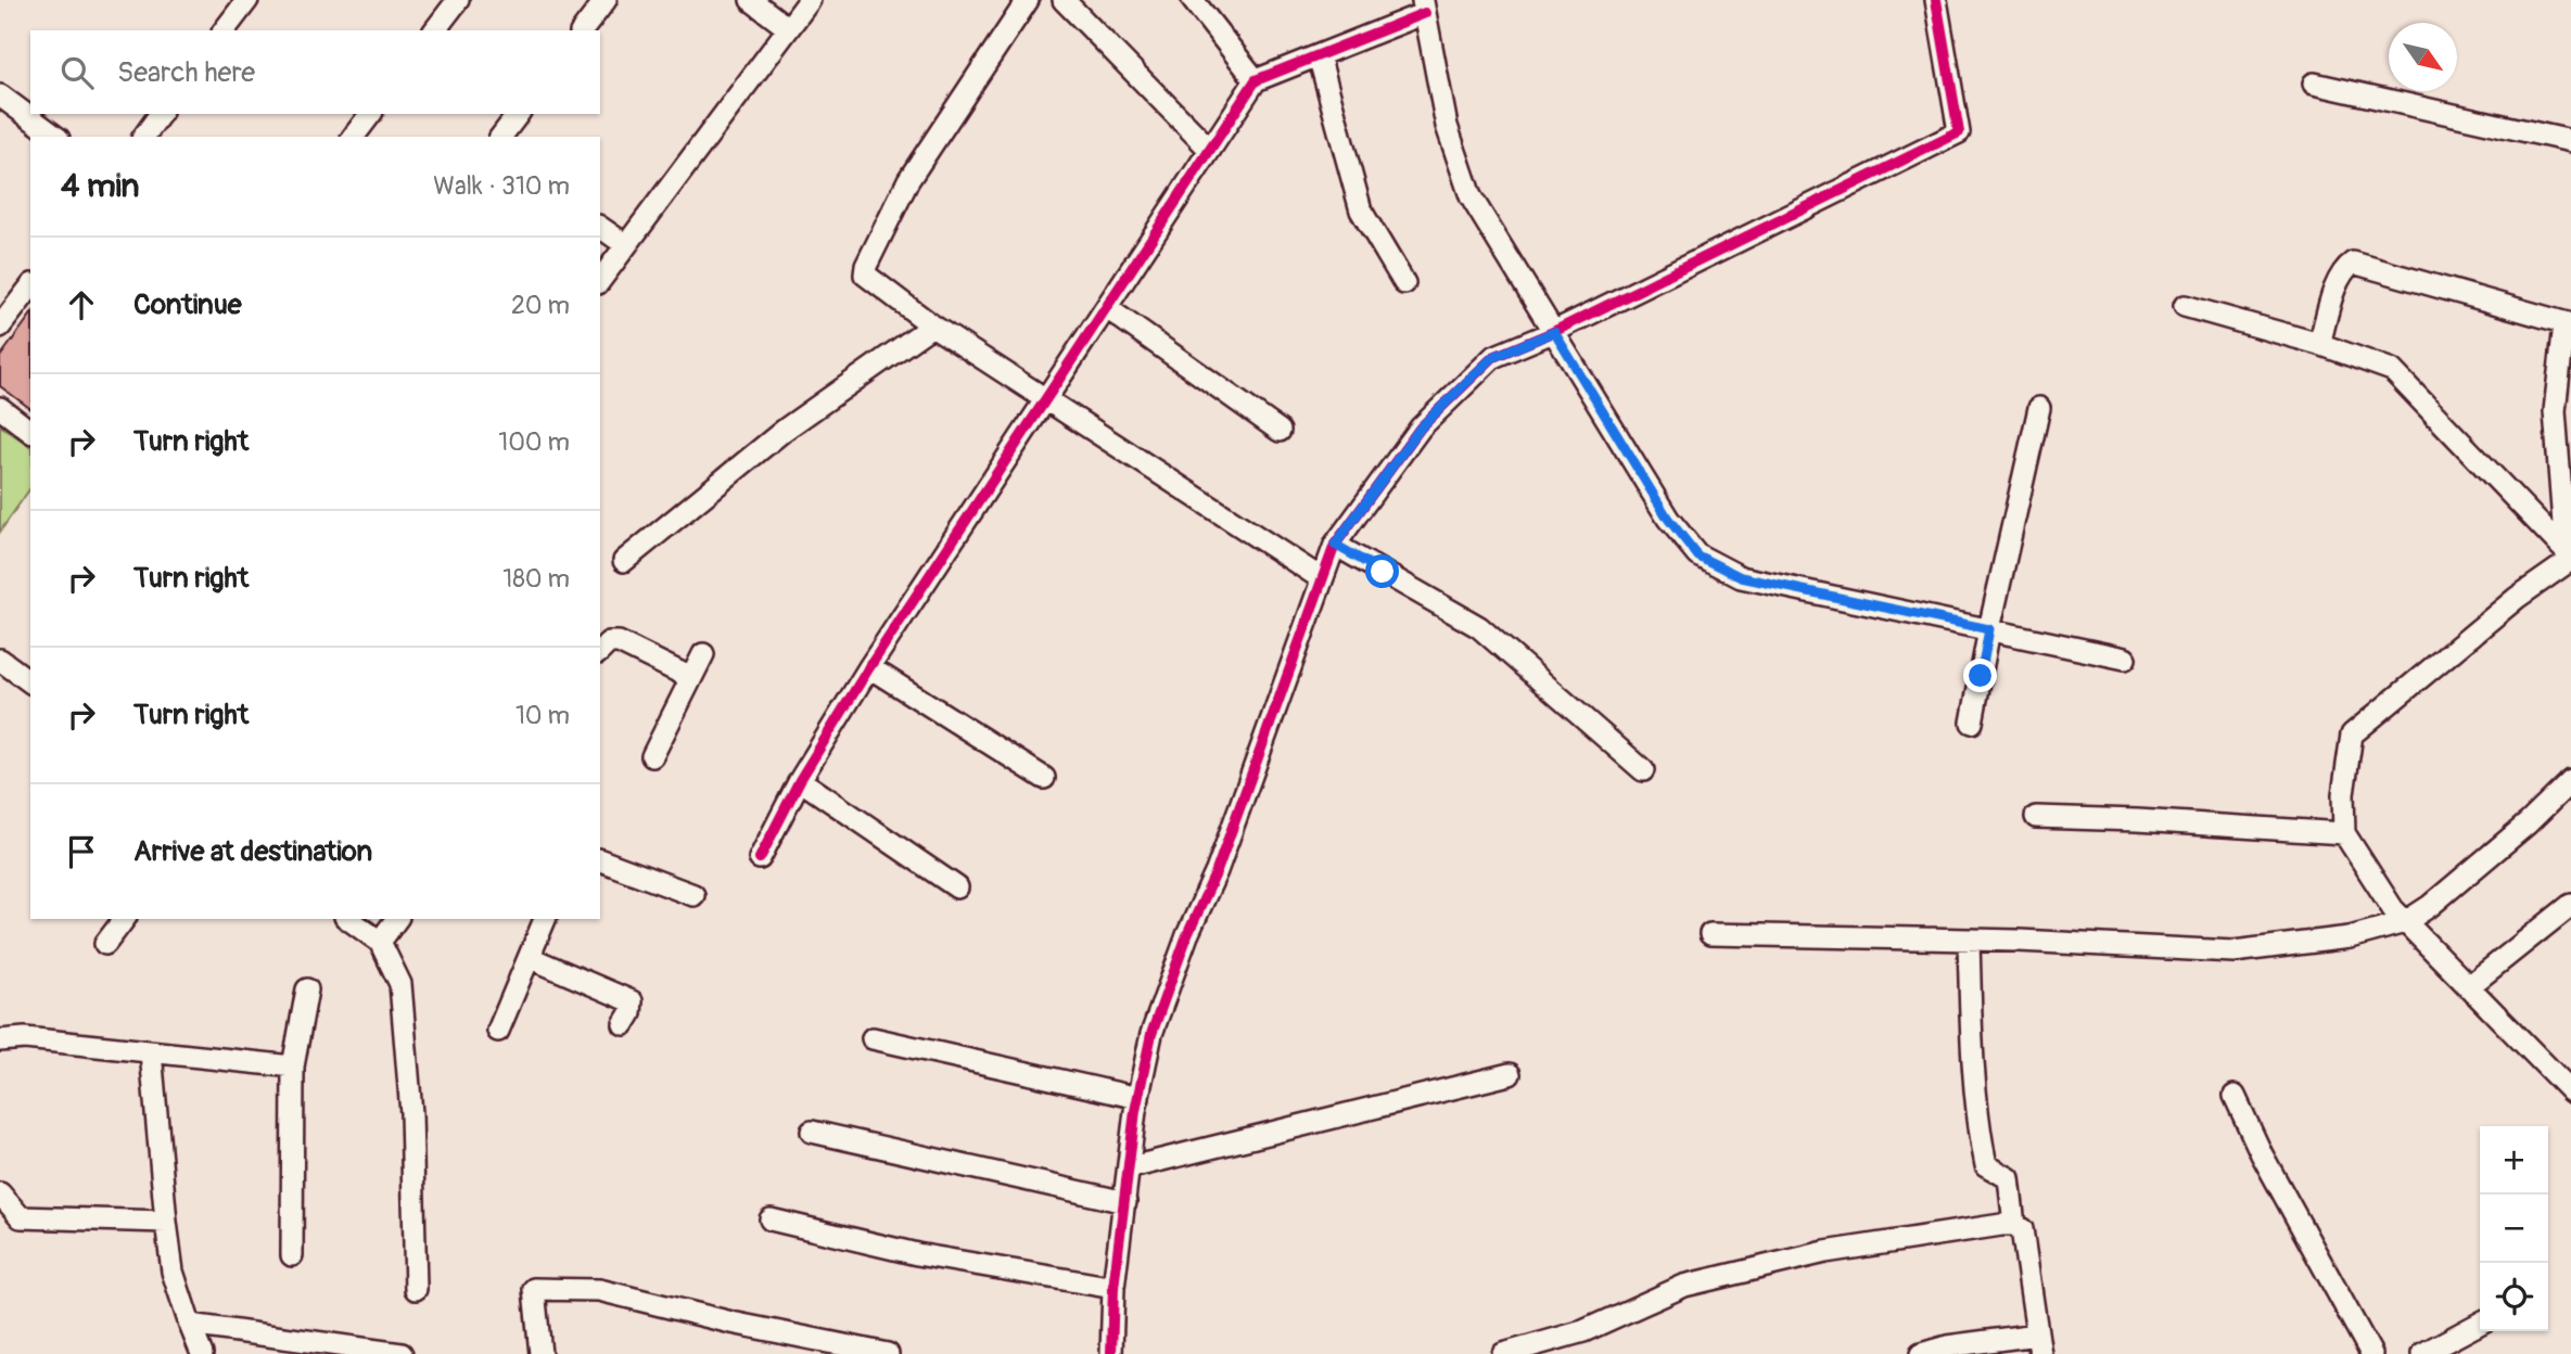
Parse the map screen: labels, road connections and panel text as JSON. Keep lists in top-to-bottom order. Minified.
{"north":"bottom right","page":{"search":"Search here","heading":["4 min","Walk · 310 m"],"list":[["Continue","20 m"],["Turn right","100 m"],["Turn right","180 m"],["Turn right","10 m"],"Arrive at destination"],"map_buttons":["+","−"]}}
